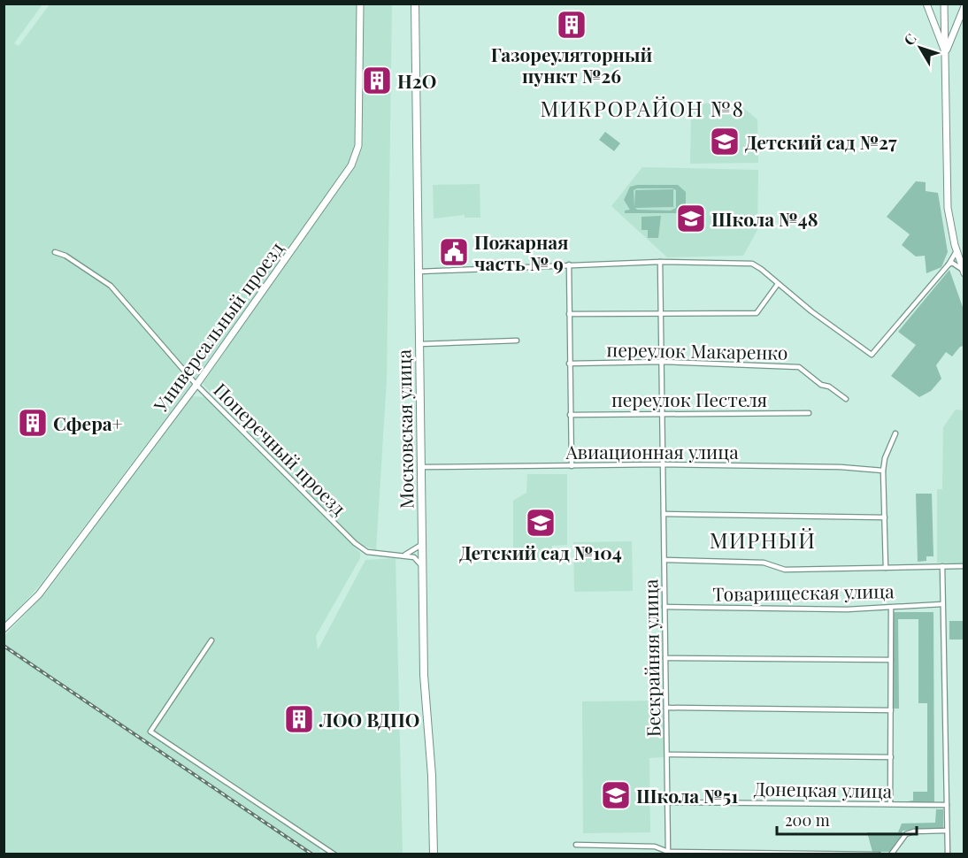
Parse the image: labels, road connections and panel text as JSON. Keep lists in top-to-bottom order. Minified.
{"streets":{"main road":["Московская улица"],"street":["Универсальный проезд","переулок Макаренко","переулок Пестеля","Поперечный проезд","Авиационная улица","Товарищеская улица","Бескрайняя улица","Донецкая улица"]},"crossings":[["Универсальный проезд","Поперечный проезд"],["переулок Макаренко","Бескрайняя улица"],["переулок Пестеля","Бескрайняя улица"],["Московская улица","Авиационная улица"],["Авиационная улица","Бескрайняя улица"],["Товарищеская улица","Бескрайняя улица"],["Бескрайняя улица","Донецкая улица"]],"districts":["МИКРОРАЙОН №8","МИРНЫЙ"],"places":{"building":["Газореуляторный пункт №26","Н2О","Сфера+","ЛОО ВДПО"],"school or university":["Детский сад №27","Школа №48","Детский сад №104","Школа №51"],"public building":["Пожарная часть № 9"]},"scale_bar":"200 m","north":"top left"}
